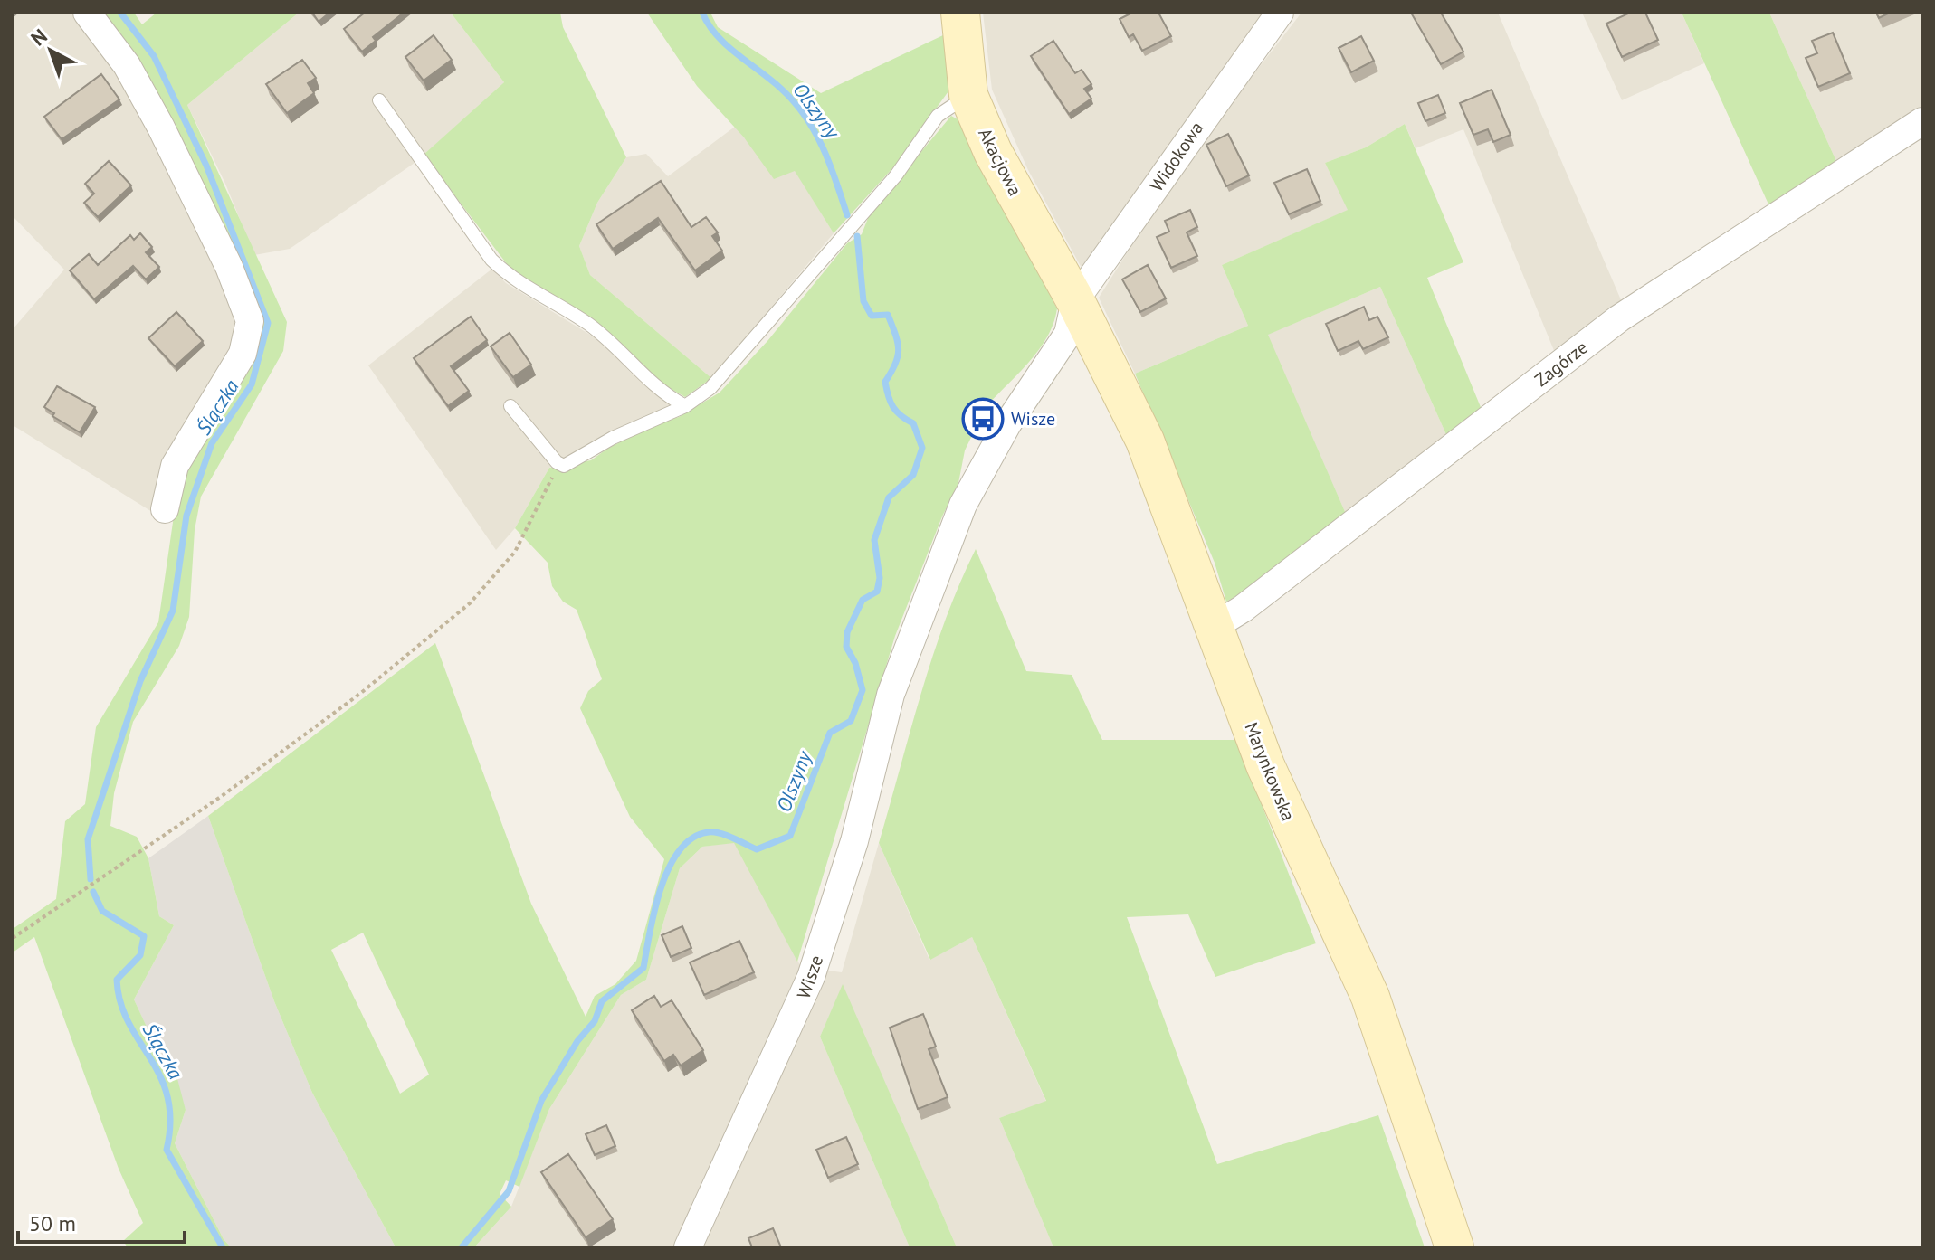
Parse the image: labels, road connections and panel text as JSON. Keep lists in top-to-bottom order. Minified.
{"streets":{"street":["Widokowa","Akacjowa","Zagórze","Marynkowska","Wisze"]},"crossings":[["Widokowa","Akacjowa"],["Widokowa","Marynkowska"],["Widokowa","Wisze"],["Akacjowa","Marynkowska"],["Akacjowa","Wisze"],["Zagórze","Marynkowska"],["Marynkowska","Wisze"]],"water":["Olszyny","Ślączka"],"places":{"bus stop":["Wisze"]},"scale_bar":"50 m","north":"top left"}
